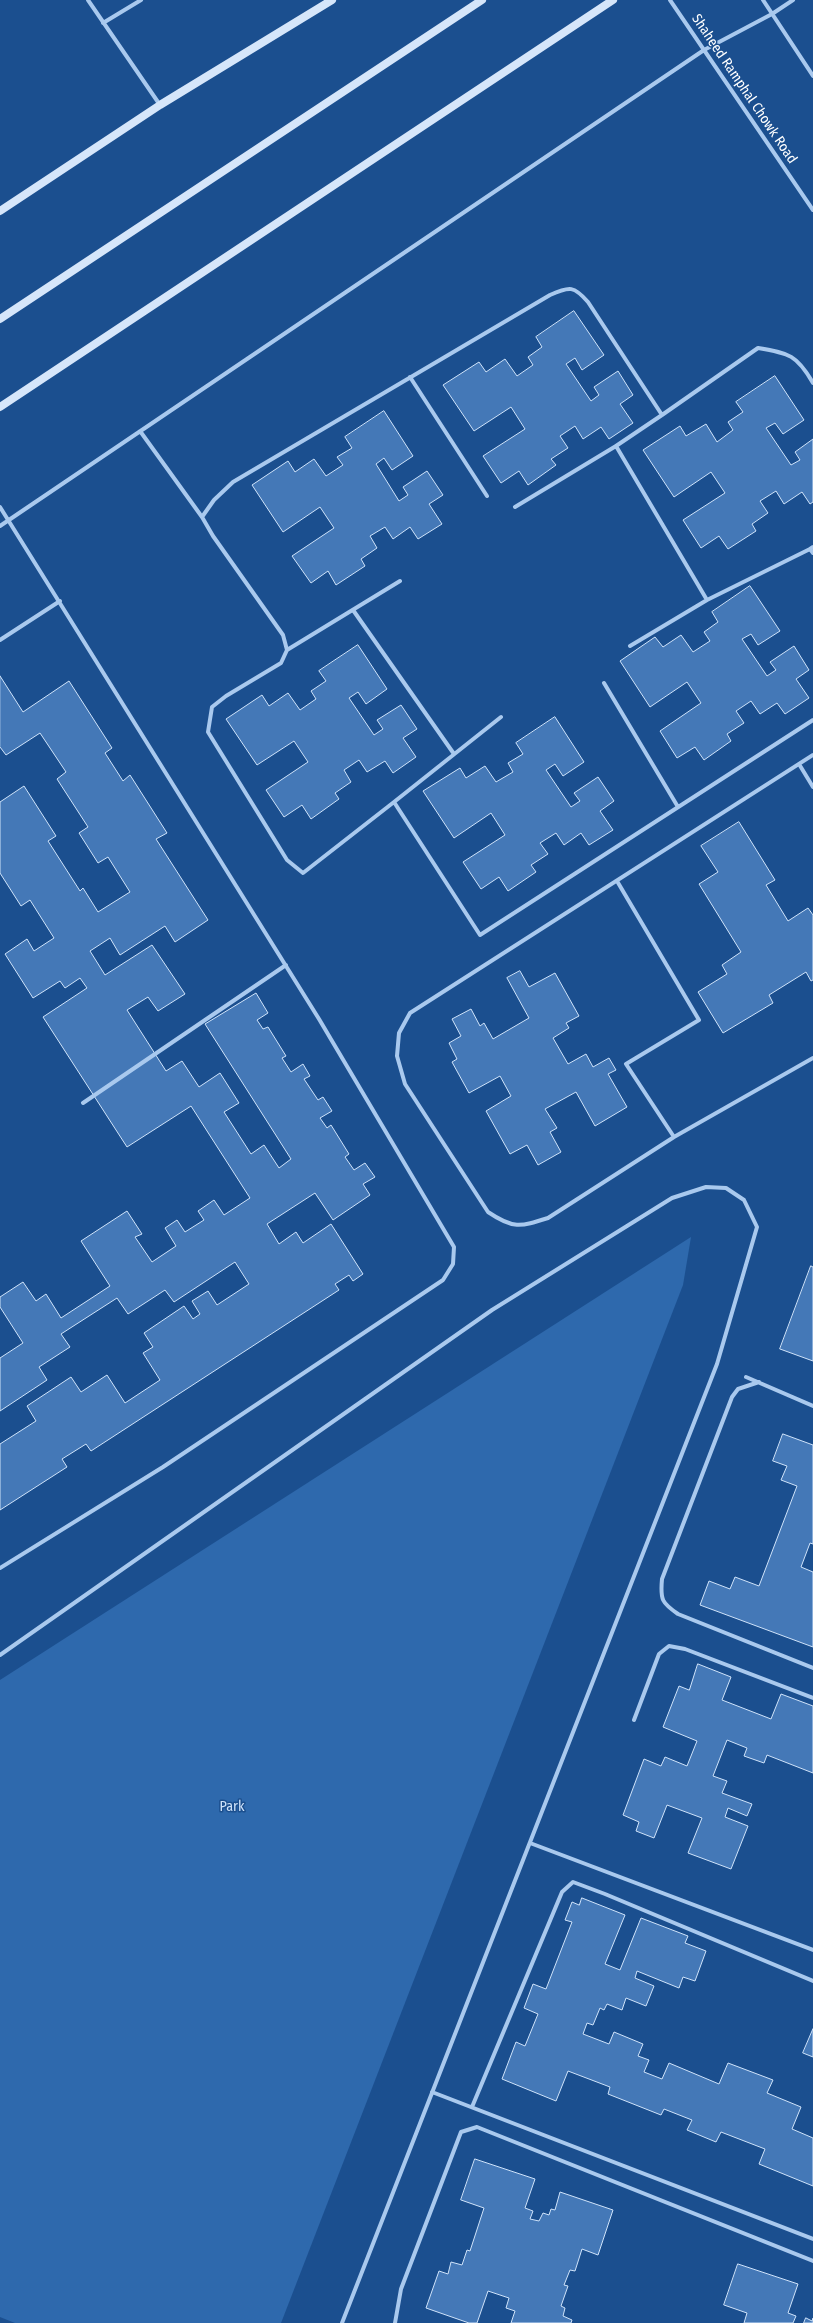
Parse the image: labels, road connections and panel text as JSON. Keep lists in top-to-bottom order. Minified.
{"streets":{"street":["Shaheed Ramphal Chowk Road"]},"parks":["Park"]}
